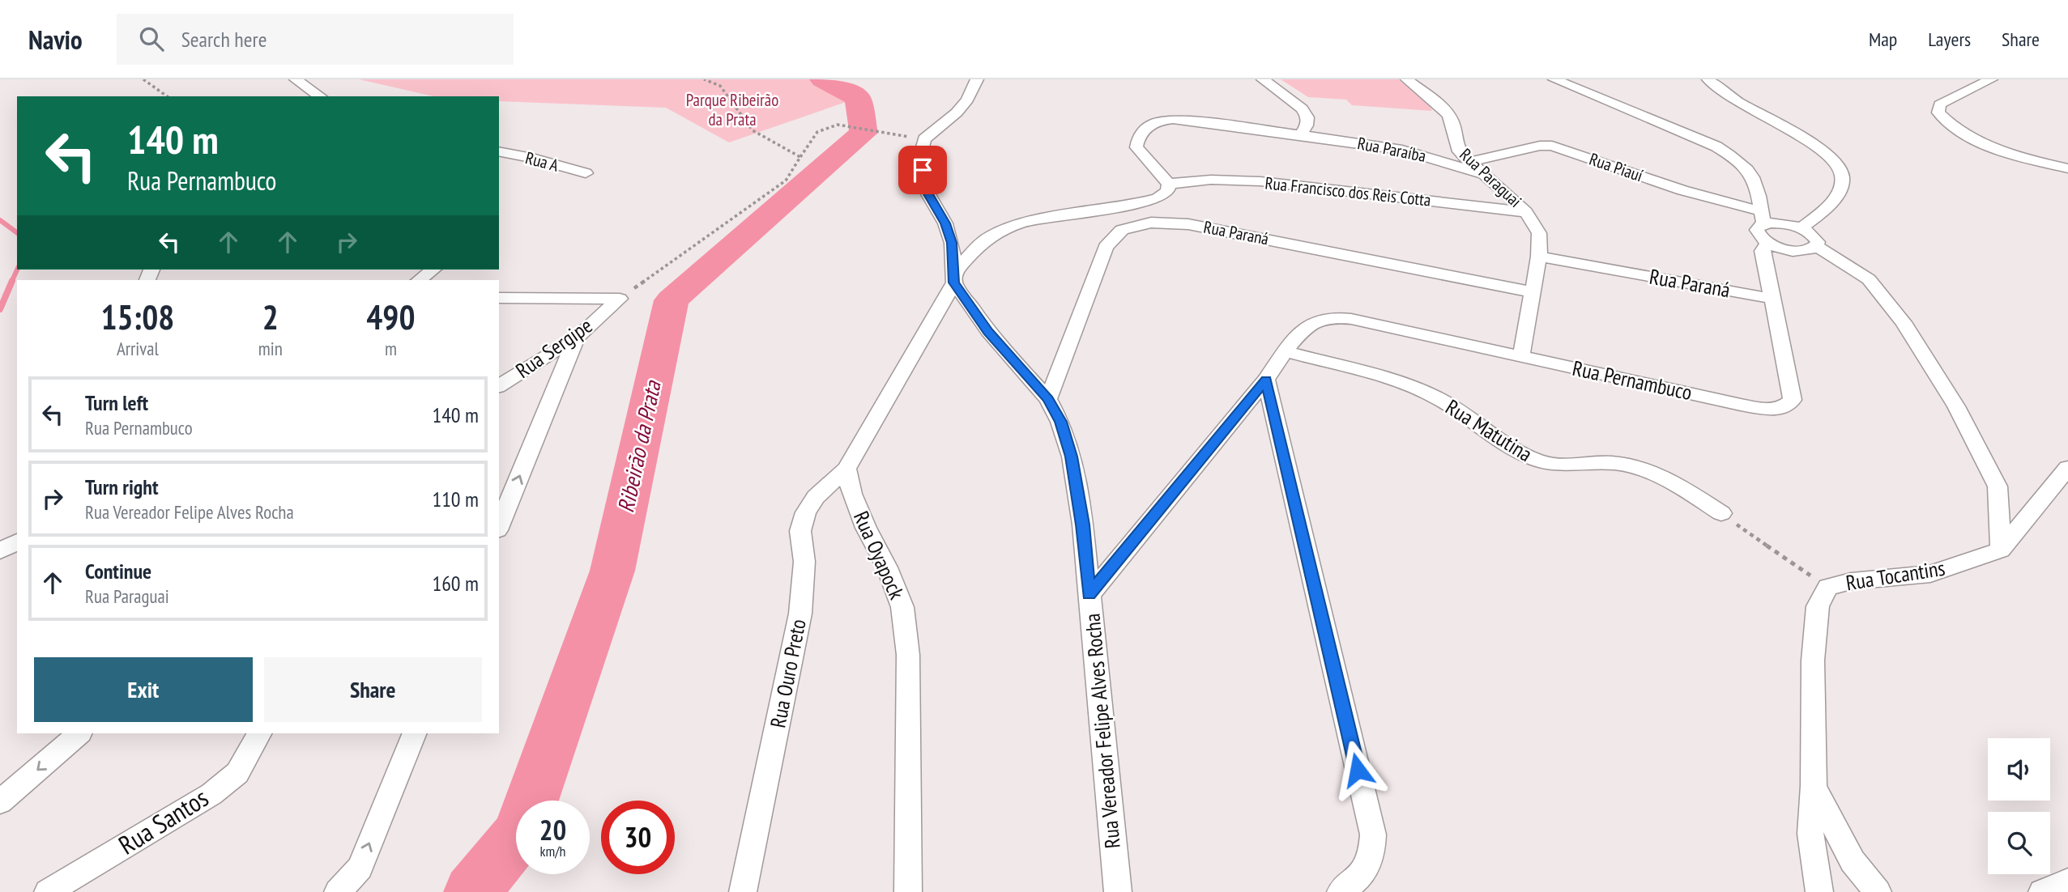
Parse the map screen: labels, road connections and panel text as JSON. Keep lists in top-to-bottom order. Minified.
{"streets":{"street":["Rua Paraíba","Rua A","Rua Piauí","Rua Paraguai","Rua Francisco dos Reis Cotta","Rua Paraná","Rua Sergipe","Rua Pernambuco","Rua Matutina","Rua Oyapock","Rua Tocantins","Rua Ouro Preto","Rua Vereador Felipe Alves Rocha","Rua Santos"]},"crossings":[["Rua Paraíba","Rua Paraguai"],["Rua Paraíba","Rua Francisco dos Reis Cotta"],["Rua Piauí","Rua Paraguai"],["Rua Piauí","Rua Pernambuco"],["Rua Paraguai","Rua Francisco dos Reis Cotta"],["Rua Paraguai","Rua Paraná"],["Rua Paraguai","Rua Pernambuco"],["Rua Paraná","Rua Pernambuco"],["Rua Paraná","Rua Vereador Felipe Alves Rocha"],["Rua Pernambuco","Rua Matutina"],["Rua Oyapock","Rua Ouro Preto"]],"water":["Ribeirão da Prata"],"parks":["Parque Ribeirão da Prata"],"page":{"header":"Navio","search":"Search here","nav":["Map","Layers","Share"],"turn":["140 m","Rua Pernambuco"],"eta":["15:08","Arrival","2","min","490","m"],"list":[{"name":"Turn left","note":"Rua Pernambuco","value":"140 m"},{"name":"Turn right","note":"Rua Vereador Felipe Alves Rocha","value":"110 m"},{"name":"Continue","note":"Rua Paraguai","value":"160 m"}],"buttons":["Exit","Share"],"speed":"20 km/h","limit":"30"}}
